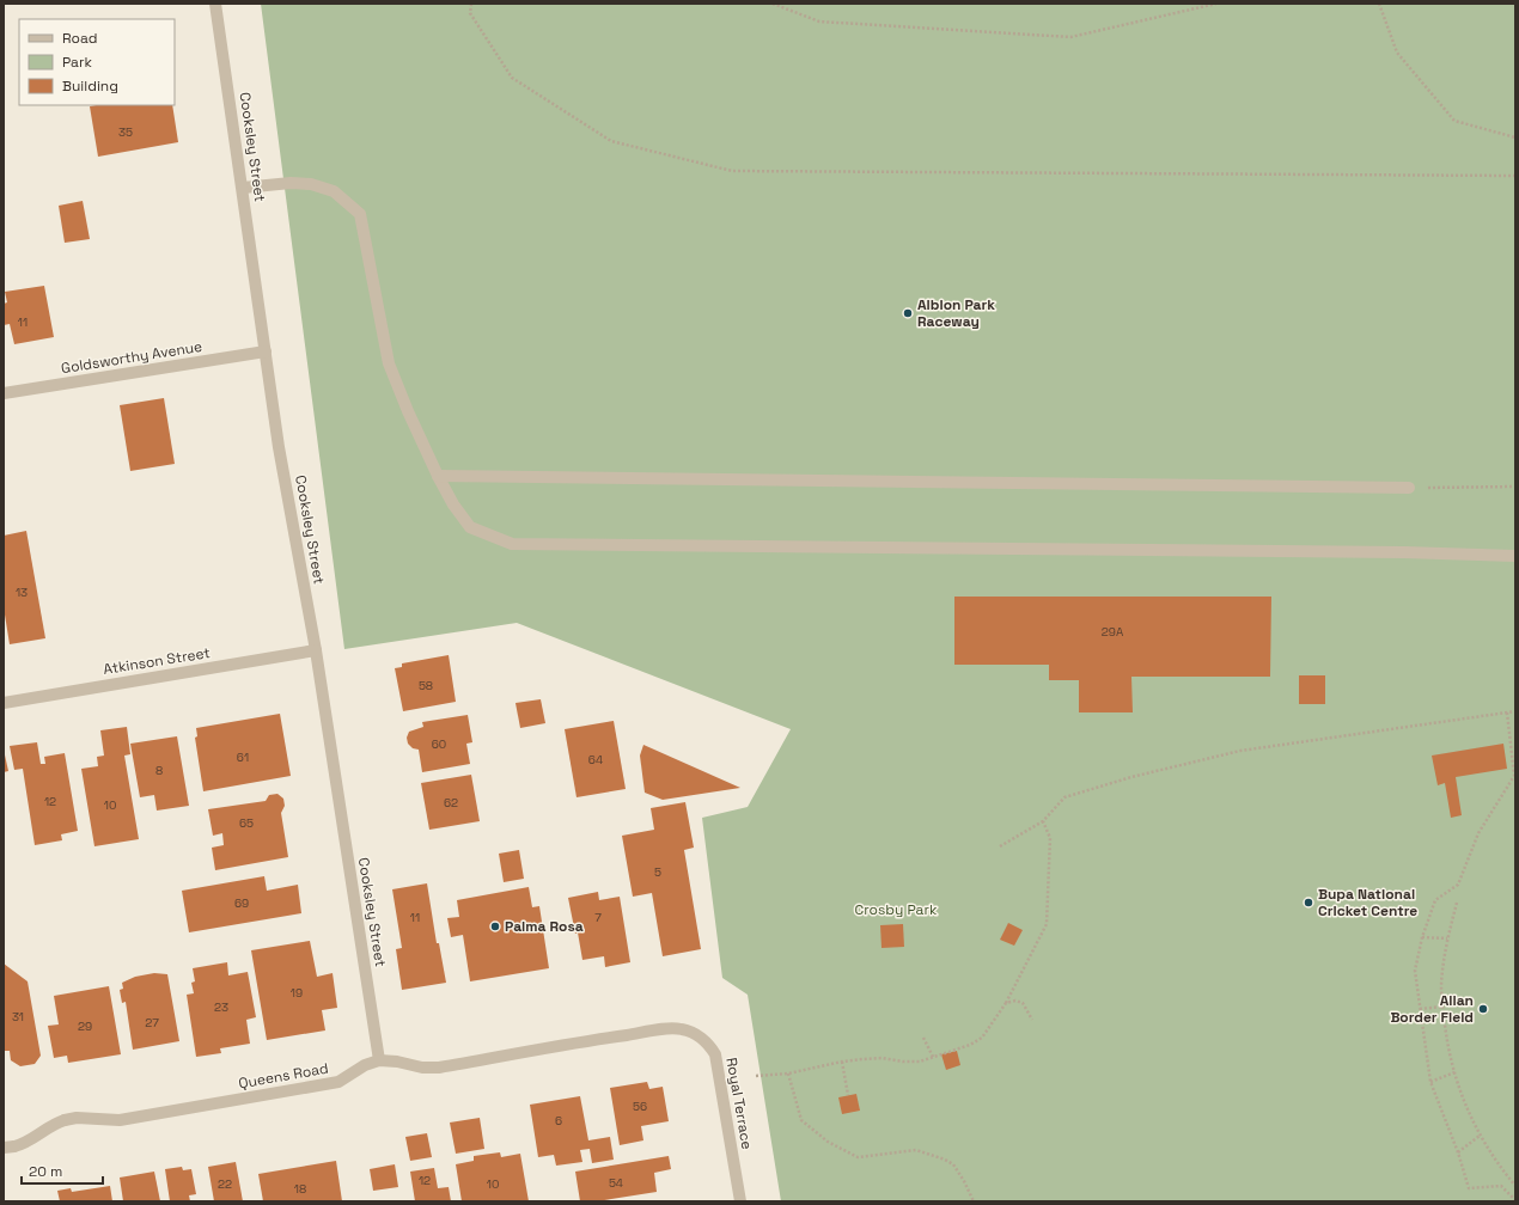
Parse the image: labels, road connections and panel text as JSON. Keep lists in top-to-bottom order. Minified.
{"streets":{"street":["Cooksley Street","Goldsworthy Avenue","Atkinson Street","Queens Road","Royal Terrace"]},"crossings":[["Cooksley Street","Goldsworthy Avenue"],["Cooksley Street","Atkinson Street"],["Cooksley Street","Queens Road"],["Cooksley Street","Royal Terrace"],["Queens Road","Royal Terrace"]],"parks":["Crosby Park"],"places":["Albion Park Raceway","Bupa National Cricket Centre","Palma Rosa","Allan Border Field"],"house_numbers":["35","11","13","29A","58","60","61","64","8","12","62","10","65","5","69","11","7","19","23","31","27","29","56","6","12","54","22","10","18"],"legend":["Road","Park","Building"],"scale_bar":"20 m"}
